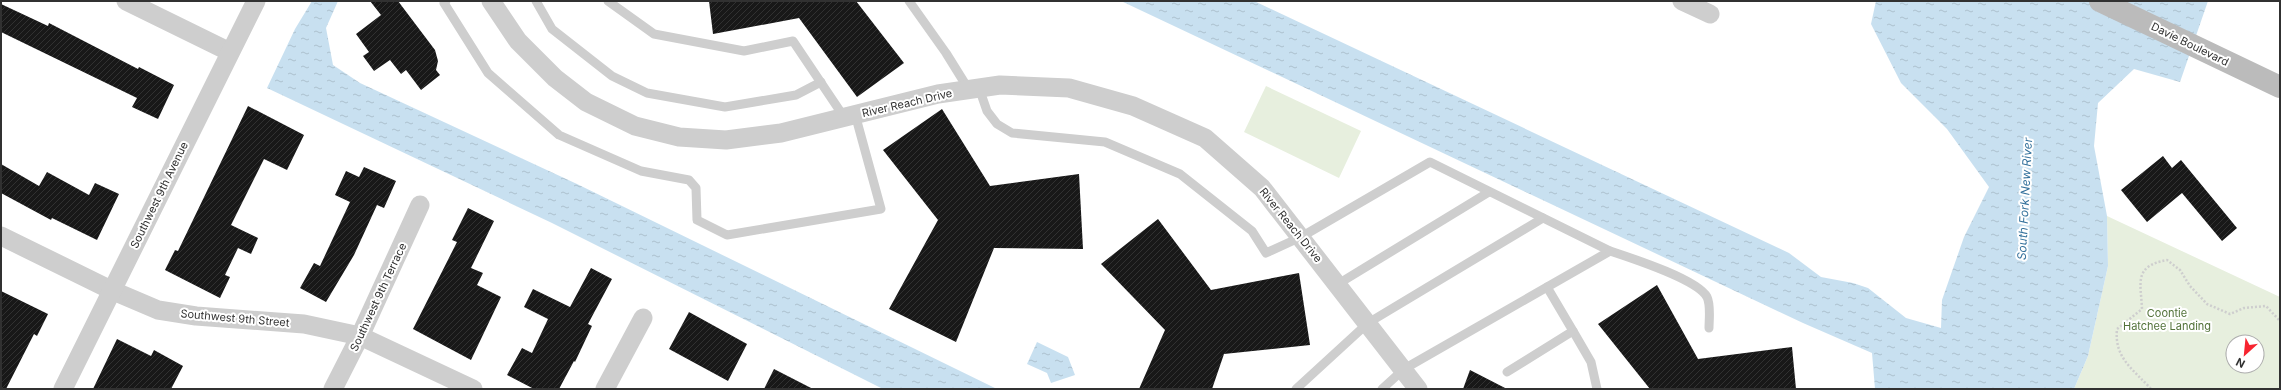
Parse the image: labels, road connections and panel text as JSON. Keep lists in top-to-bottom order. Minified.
{"streets":{"main road":["Davie Boulevard"],"street":["River Reach Drive","Southwest 9th Avenue","Southwest 9th Terrace","Southwest 9th Street"]},"crossings":[["Southwest 9th Avenue","Southwest 9th Street"],["Southwest 9th Terrace","Southwest 9th Street"]],"water":["South Fork New River"],"parks":["Coontie Hatchee Landing"],"north":"bottom left"}
